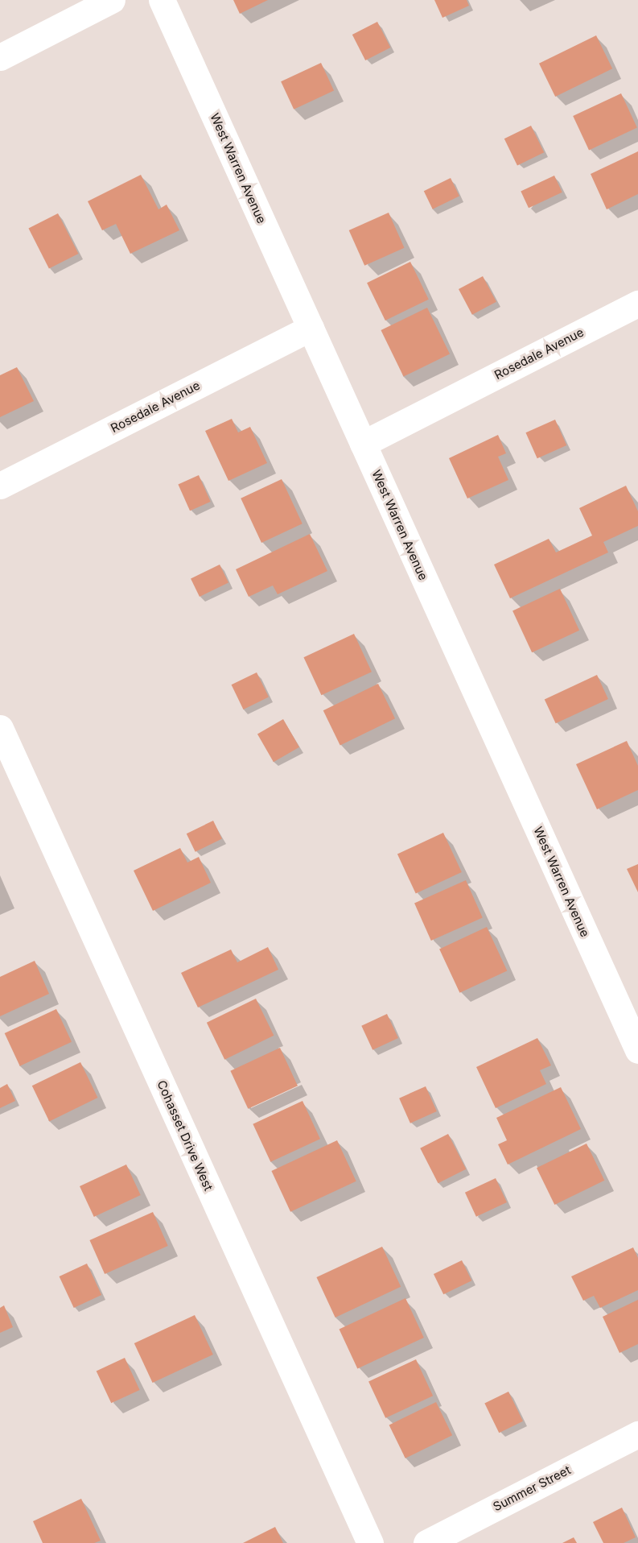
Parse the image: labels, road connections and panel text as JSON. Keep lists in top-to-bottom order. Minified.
{"streets":{"street":["West Warren Avenue","Rosedale Avenue","Cohasset Drive West","Summer Street"]},"crossings":[["West Warren Avenue","Rosedale Avenue"]]}
